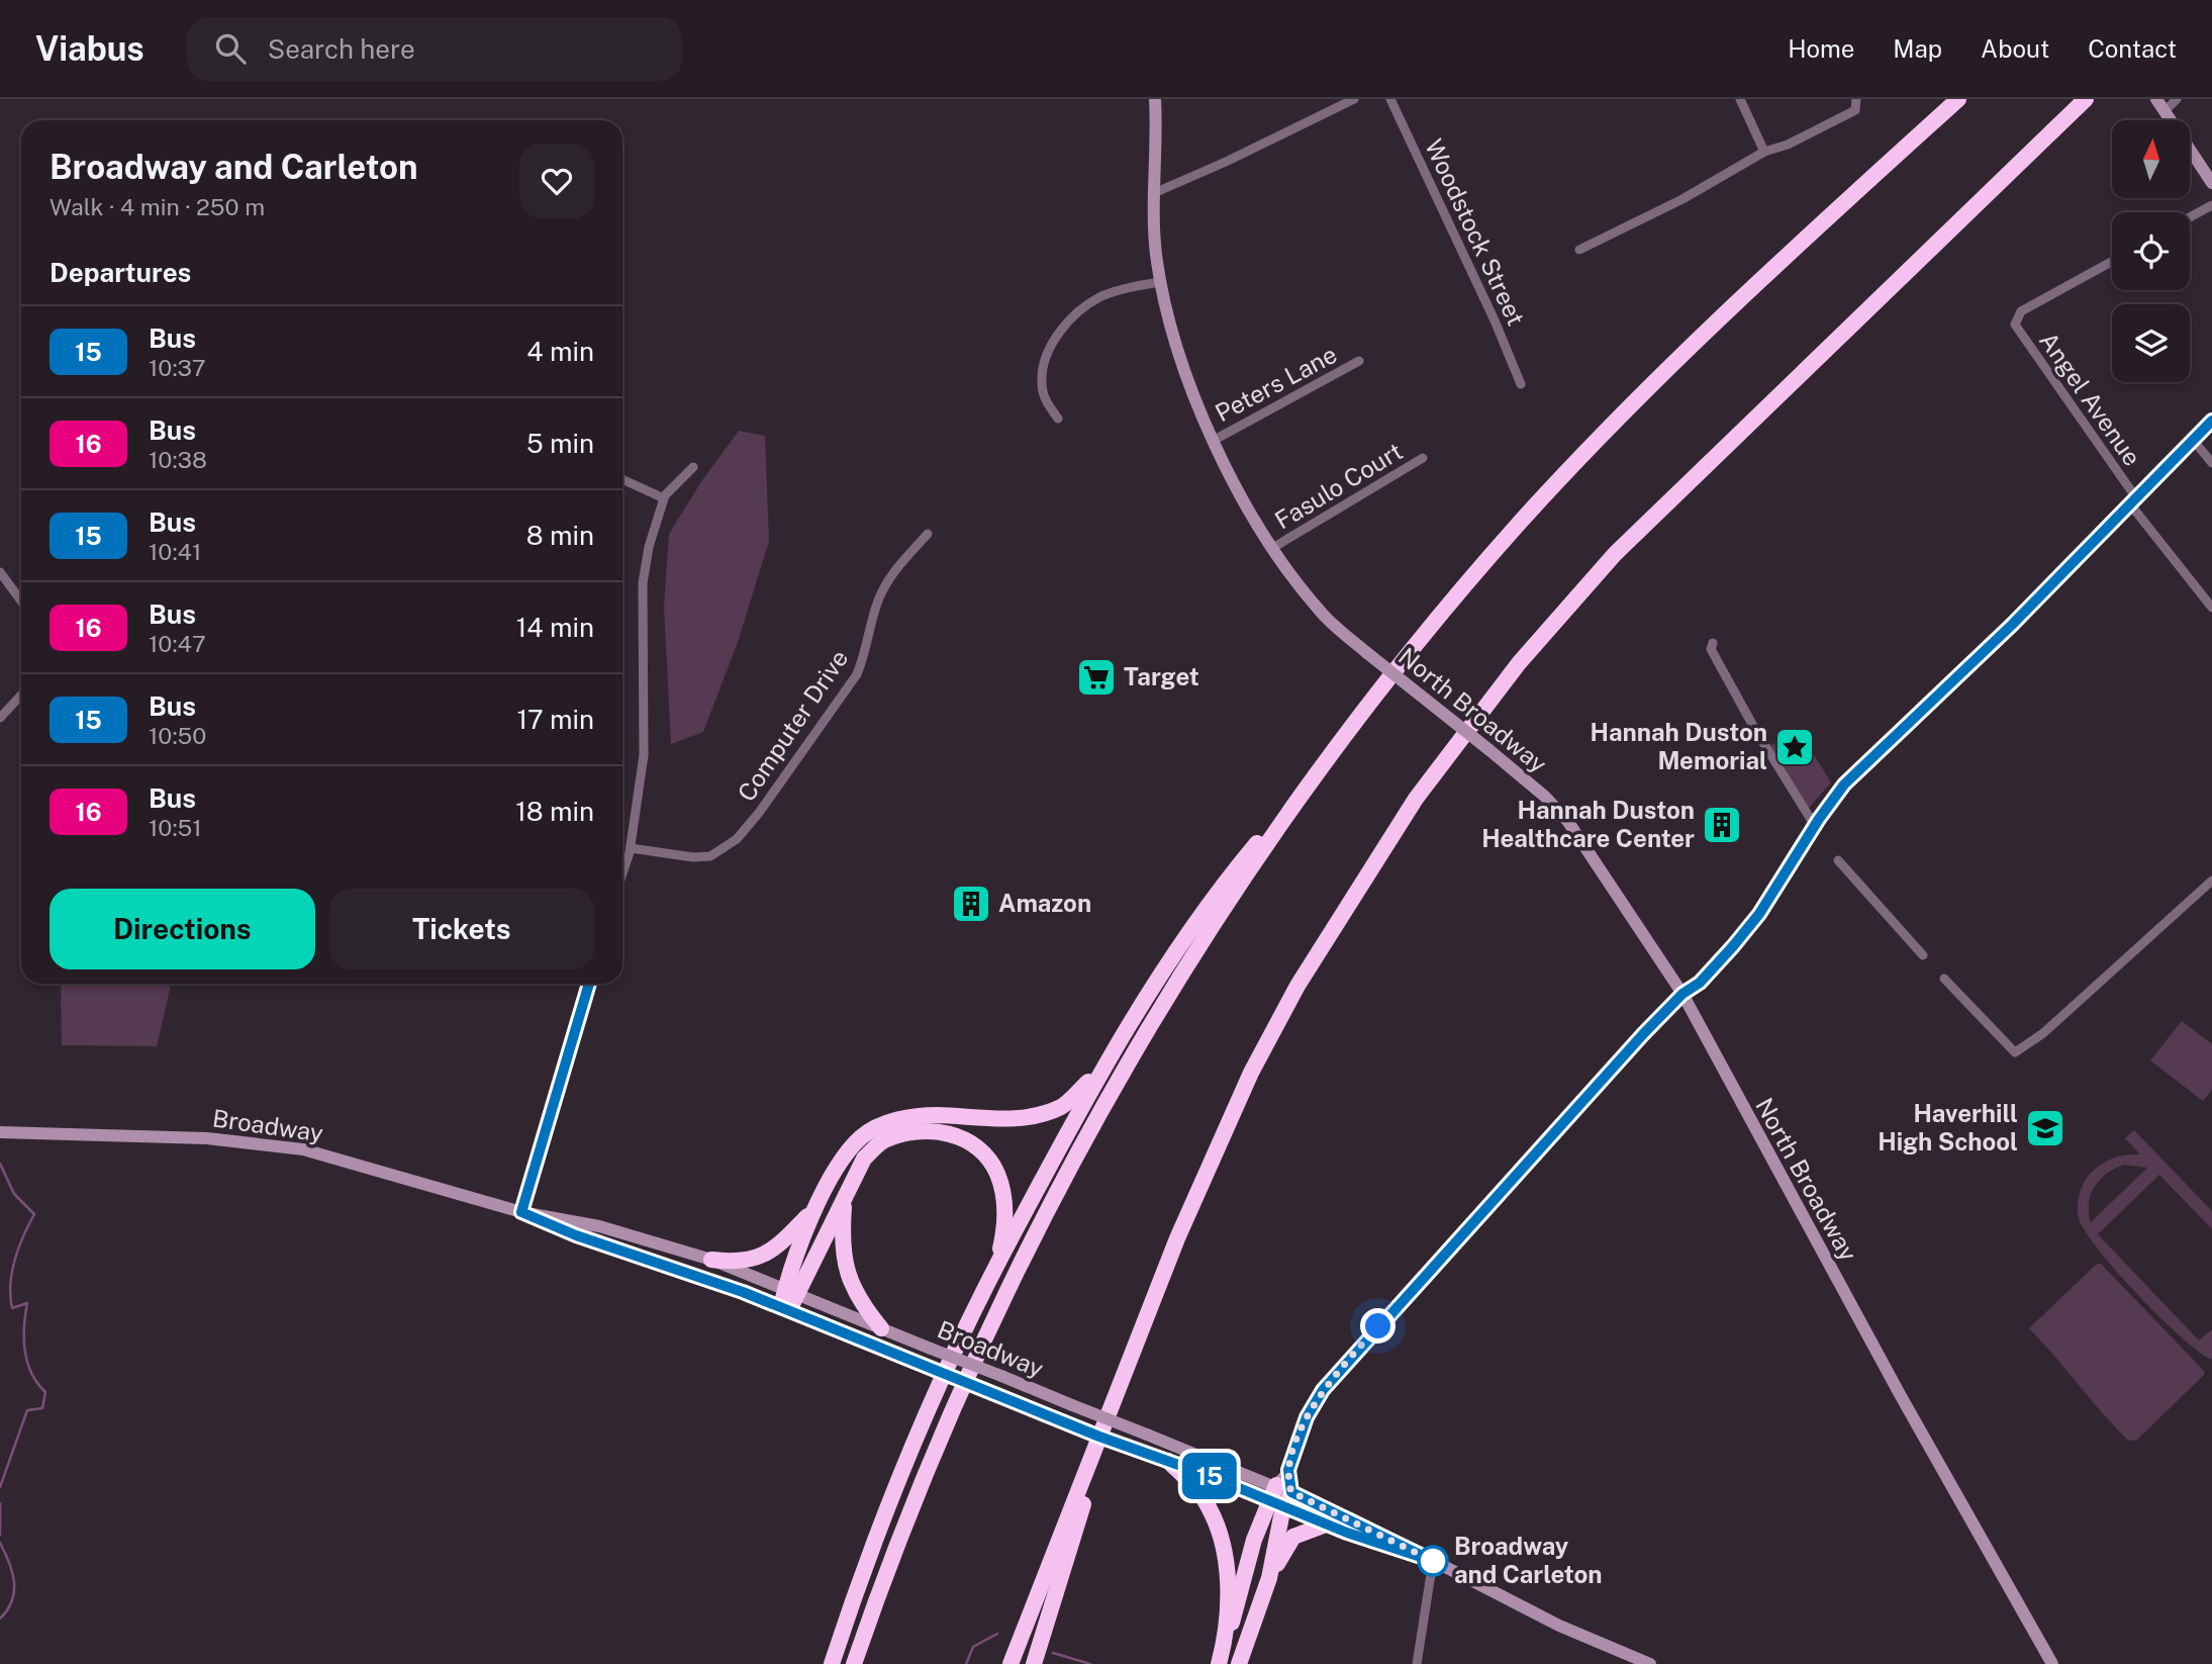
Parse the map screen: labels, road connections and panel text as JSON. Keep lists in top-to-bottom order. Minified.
{"streets":{"main road":["North Broadway","Broadway"],"street":["Woodstock Street","Peters Lane","Angel Avenue","Fasulo Court","Computer Drive"]},"crossings":[["Peters Lane","North Broadway"],["Fasulo Court","North Broadway"]],"places":{"supermarket":["Target"],"place":["Hannah Duston Memorial"],"building":["Hannah Duston Healthcare Center","Amazon"],"school or university":["Haverhill High School"],"other":["Broadway and Carleton"]},"lines":["bus line 15"],"north":"top","page":{"header":"Viabus","search":"Search here","nav":["Home","Map","About","Contact"],"on_map":"15","heading":[["Broadway and Carleton","Walk · 4 min · 250 m"],"Departures"],"list":[{"mark":"15","name":"Bus","note":"10:37","value":"4 min"},{"mark":"16","name":"Bus","note":"10:38","value":"5 min"},{"mark":"15","name":"Bus","note":"10:41","value":"8 min"},{"mark":"16","name":"Bus","note":"10:47","value":"14 min"},{"mark":"15","name":"Bus","note":"10:50","value":"17 min"},{"mark":"16","name":"Bus","note":"10:51","value":"18 min"}],"buttons":["Directions","Tickets"]}}
